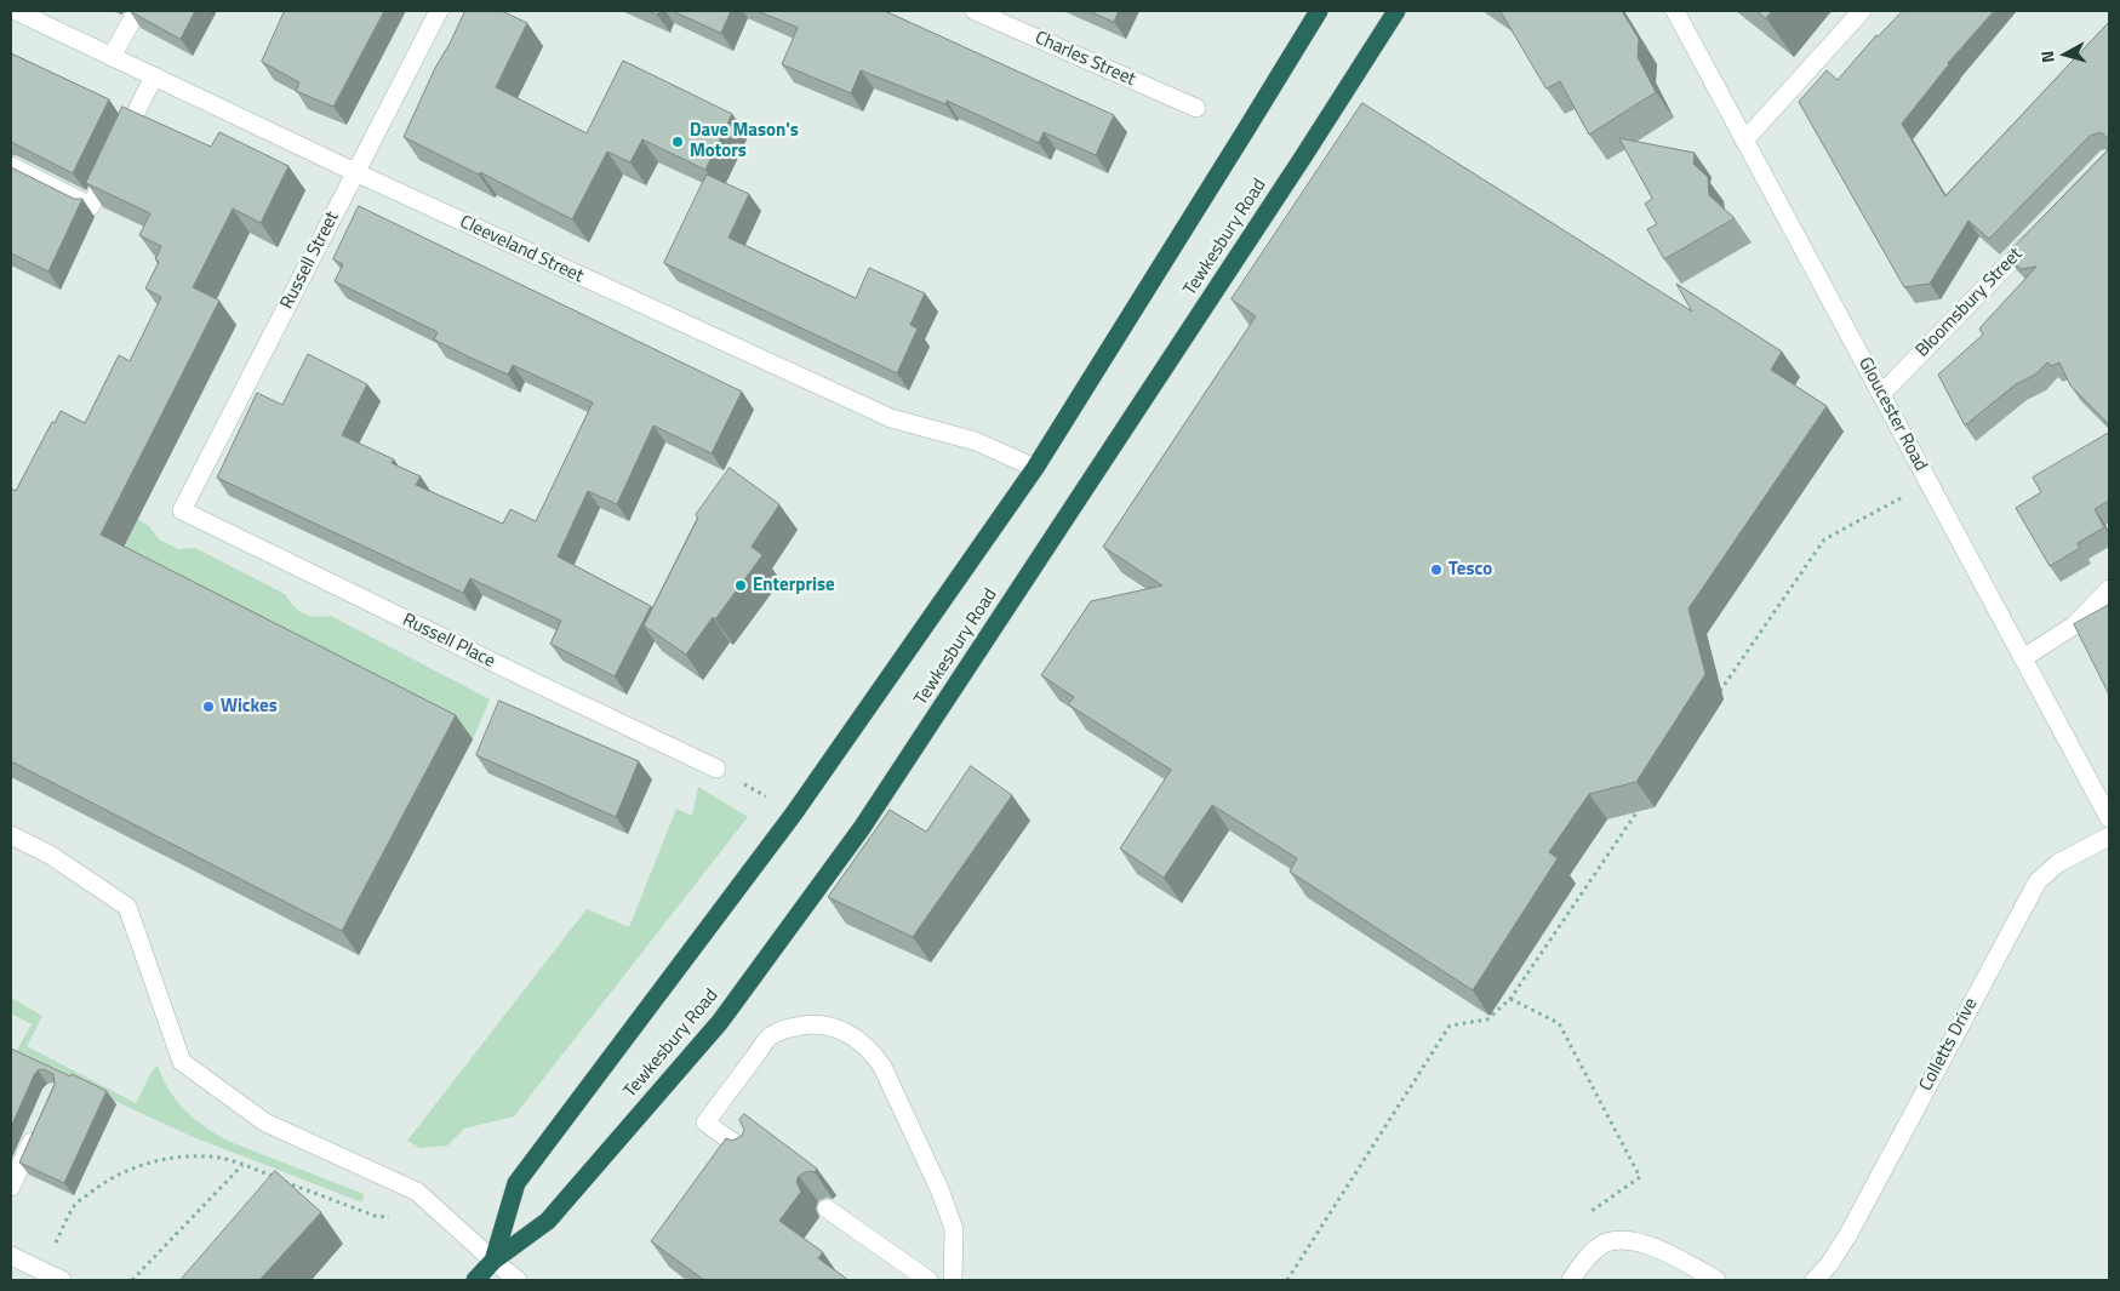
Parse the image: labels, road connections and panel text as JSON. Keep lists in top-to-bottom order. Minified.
{"streets":{"highway":["Tewkesbury Road"],"street":["Charles Street","Cleeveland Street","Russell Street","Bloomsbury Street","Gloucester Road","Russell Place","Colletts Drive"]},"crossings":[["Tewkesbury Road","Cleeveland Street"],["Cleeveland Street","Russell Street"],["Russell Street","Russell Place"],["Bloomsbury Street","Gloucester Road"]],"places":["Dave Mason's Motors","Tesco","Enterprise","Wickes"],"north":"left"}
